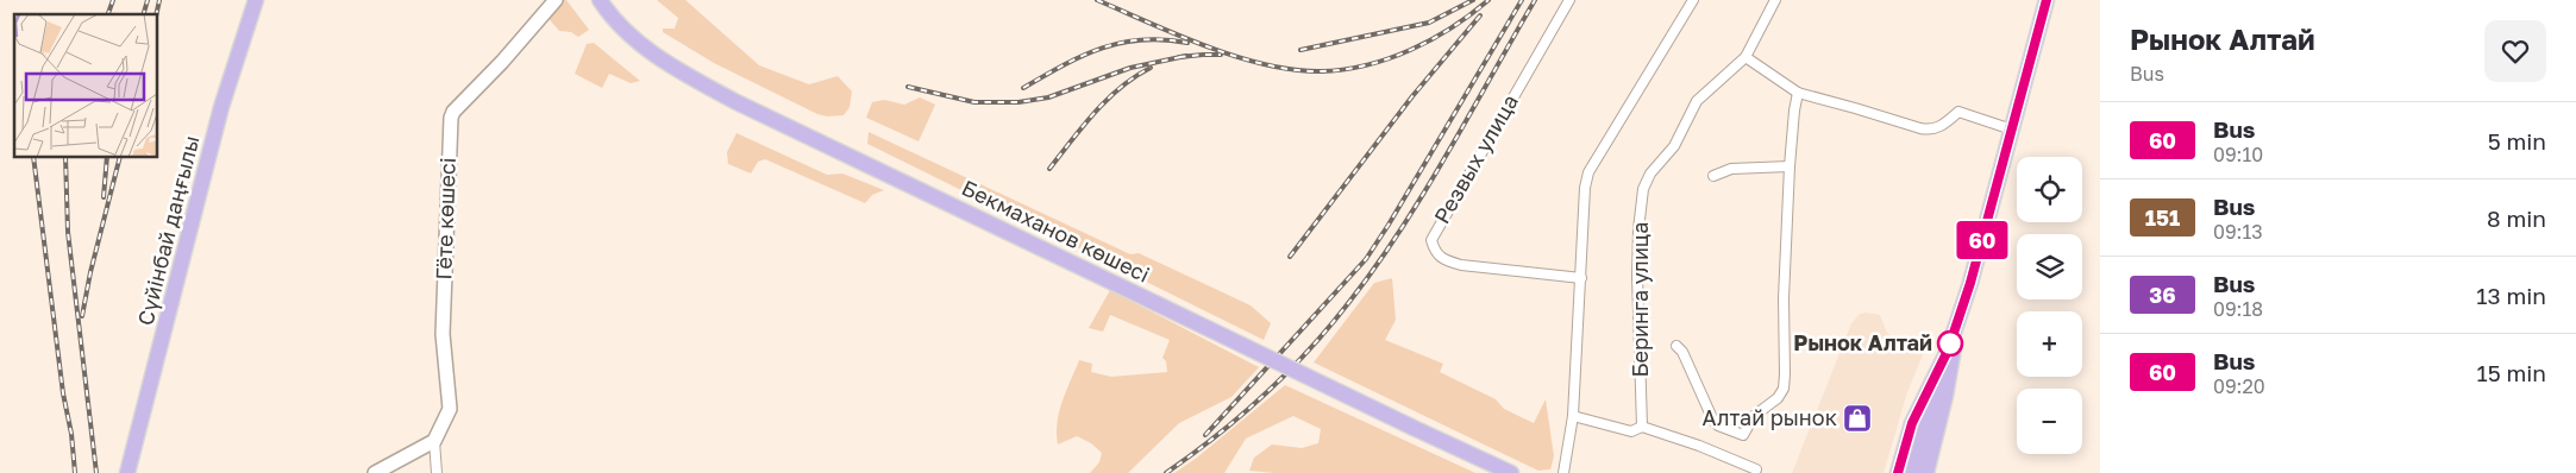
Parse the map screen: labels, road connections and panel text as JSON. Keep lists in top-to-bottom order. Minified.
{"streets":{"main road":["Сүйінбай даңғылы","Бекмаханов көшесі"],"street":["Резвых улица","Гёте көшесі","Беринга улица"]},"places":{"other":["Рынoк Алтай"],"shop":["Алтай рынок"]},"lines":["bus line 60"],"page":{"on_map":"60","heading":["Рынoк Алтай","Bus"],"list":[{"mark":"60","name":"Bus","note":"09:10","value":"5 min"},{"mark":"151","name":"Bus","note":"09:13","value":"8 min"},{"mark":"36","name":"Bus","note":"09:18","value":"13 min"},{"mark":"60","name":"Bus","note":"09:20","value":"15 min"}],"map_buttons":["+","−"]}}
